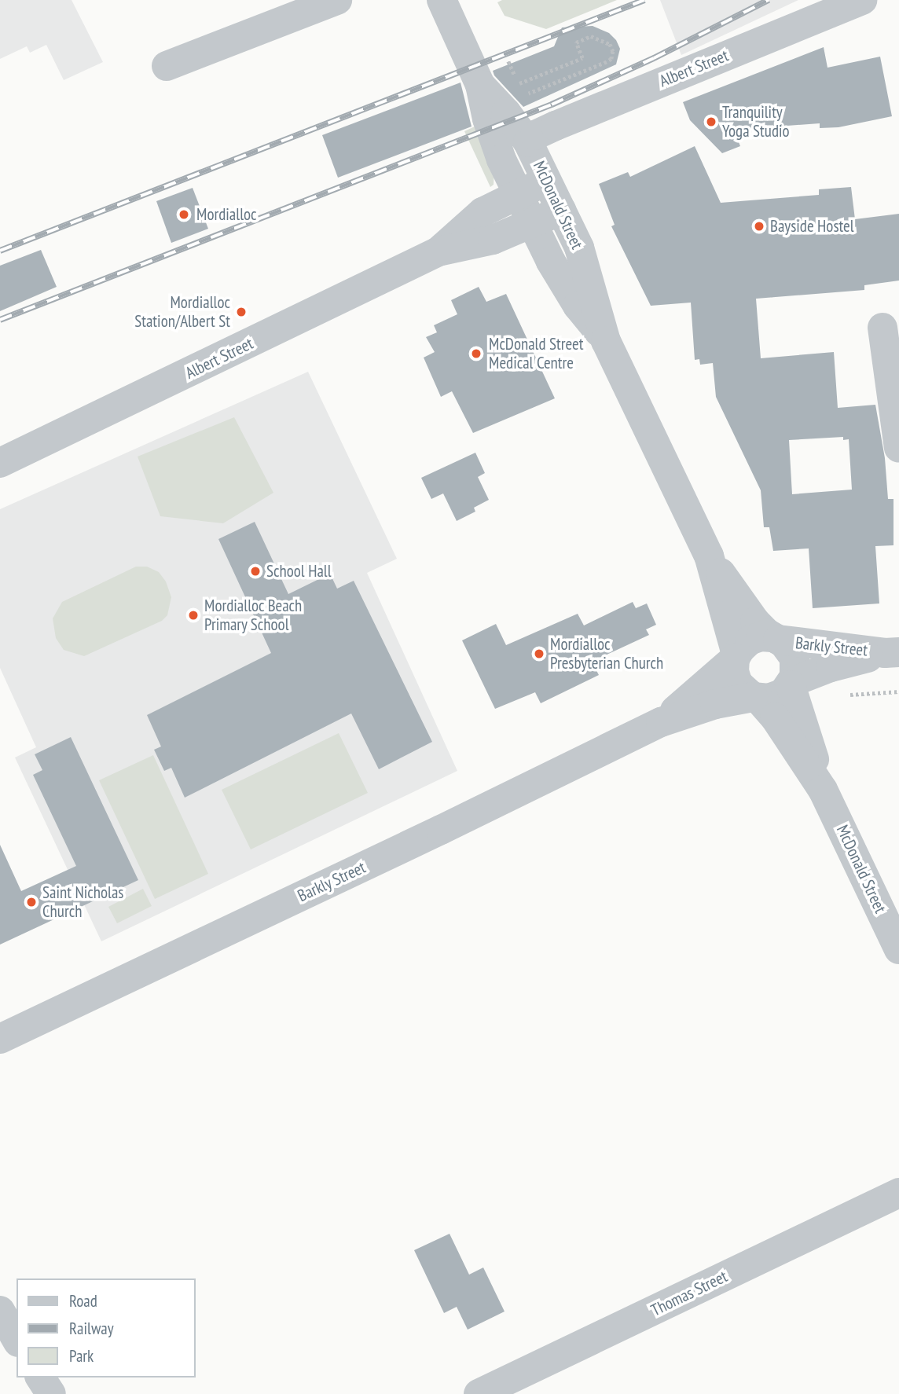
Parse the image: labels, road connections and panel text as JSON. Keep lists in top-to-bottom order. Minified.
{"streets":{"street":["Albert Street","McDonald Street","Barkly Street","Thomas Street"]},"crossings":[["Albert Street","McDonald Street"],["McDonald Street","Barkly Street"]],"places":["Tranquility Yoga Studio","Mordialloc","Bayside Hostel","Mordialloc Station/Albert St","McDonald Street Medical Centre","School Hall","Mordialloc Beach Primary School","Mordialloc Presbyterian Church","Saint Nicholas Church"],"legend":["Road","Railway","Park"]}
